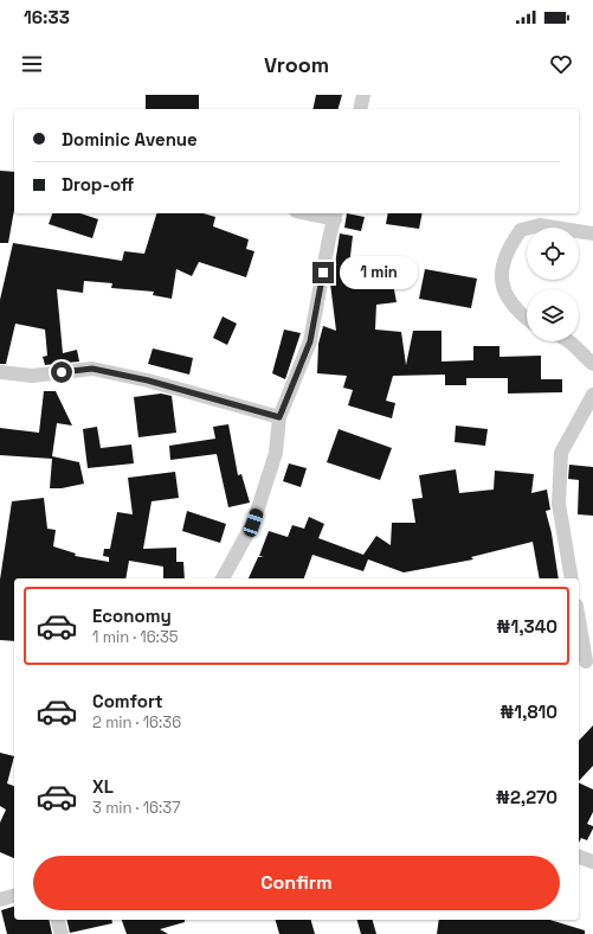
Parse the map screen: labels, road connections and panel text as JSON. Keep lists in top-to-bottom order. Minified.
{"page":{"status":"16:33","header":"Vroom","banner":["Dominic Avenue","Drop-off"],"bubble":"1 min","list":[{"name":"Economy","note":"1 min · 16:35","value":"₦1,340"},{"name":"Comfort","note":"2 min · 16:36","value":"₦1,810"},{"name":"XL","note":"3 min · 16:37","value":"₦2,270"}],"buttons":"Confirm"}}
